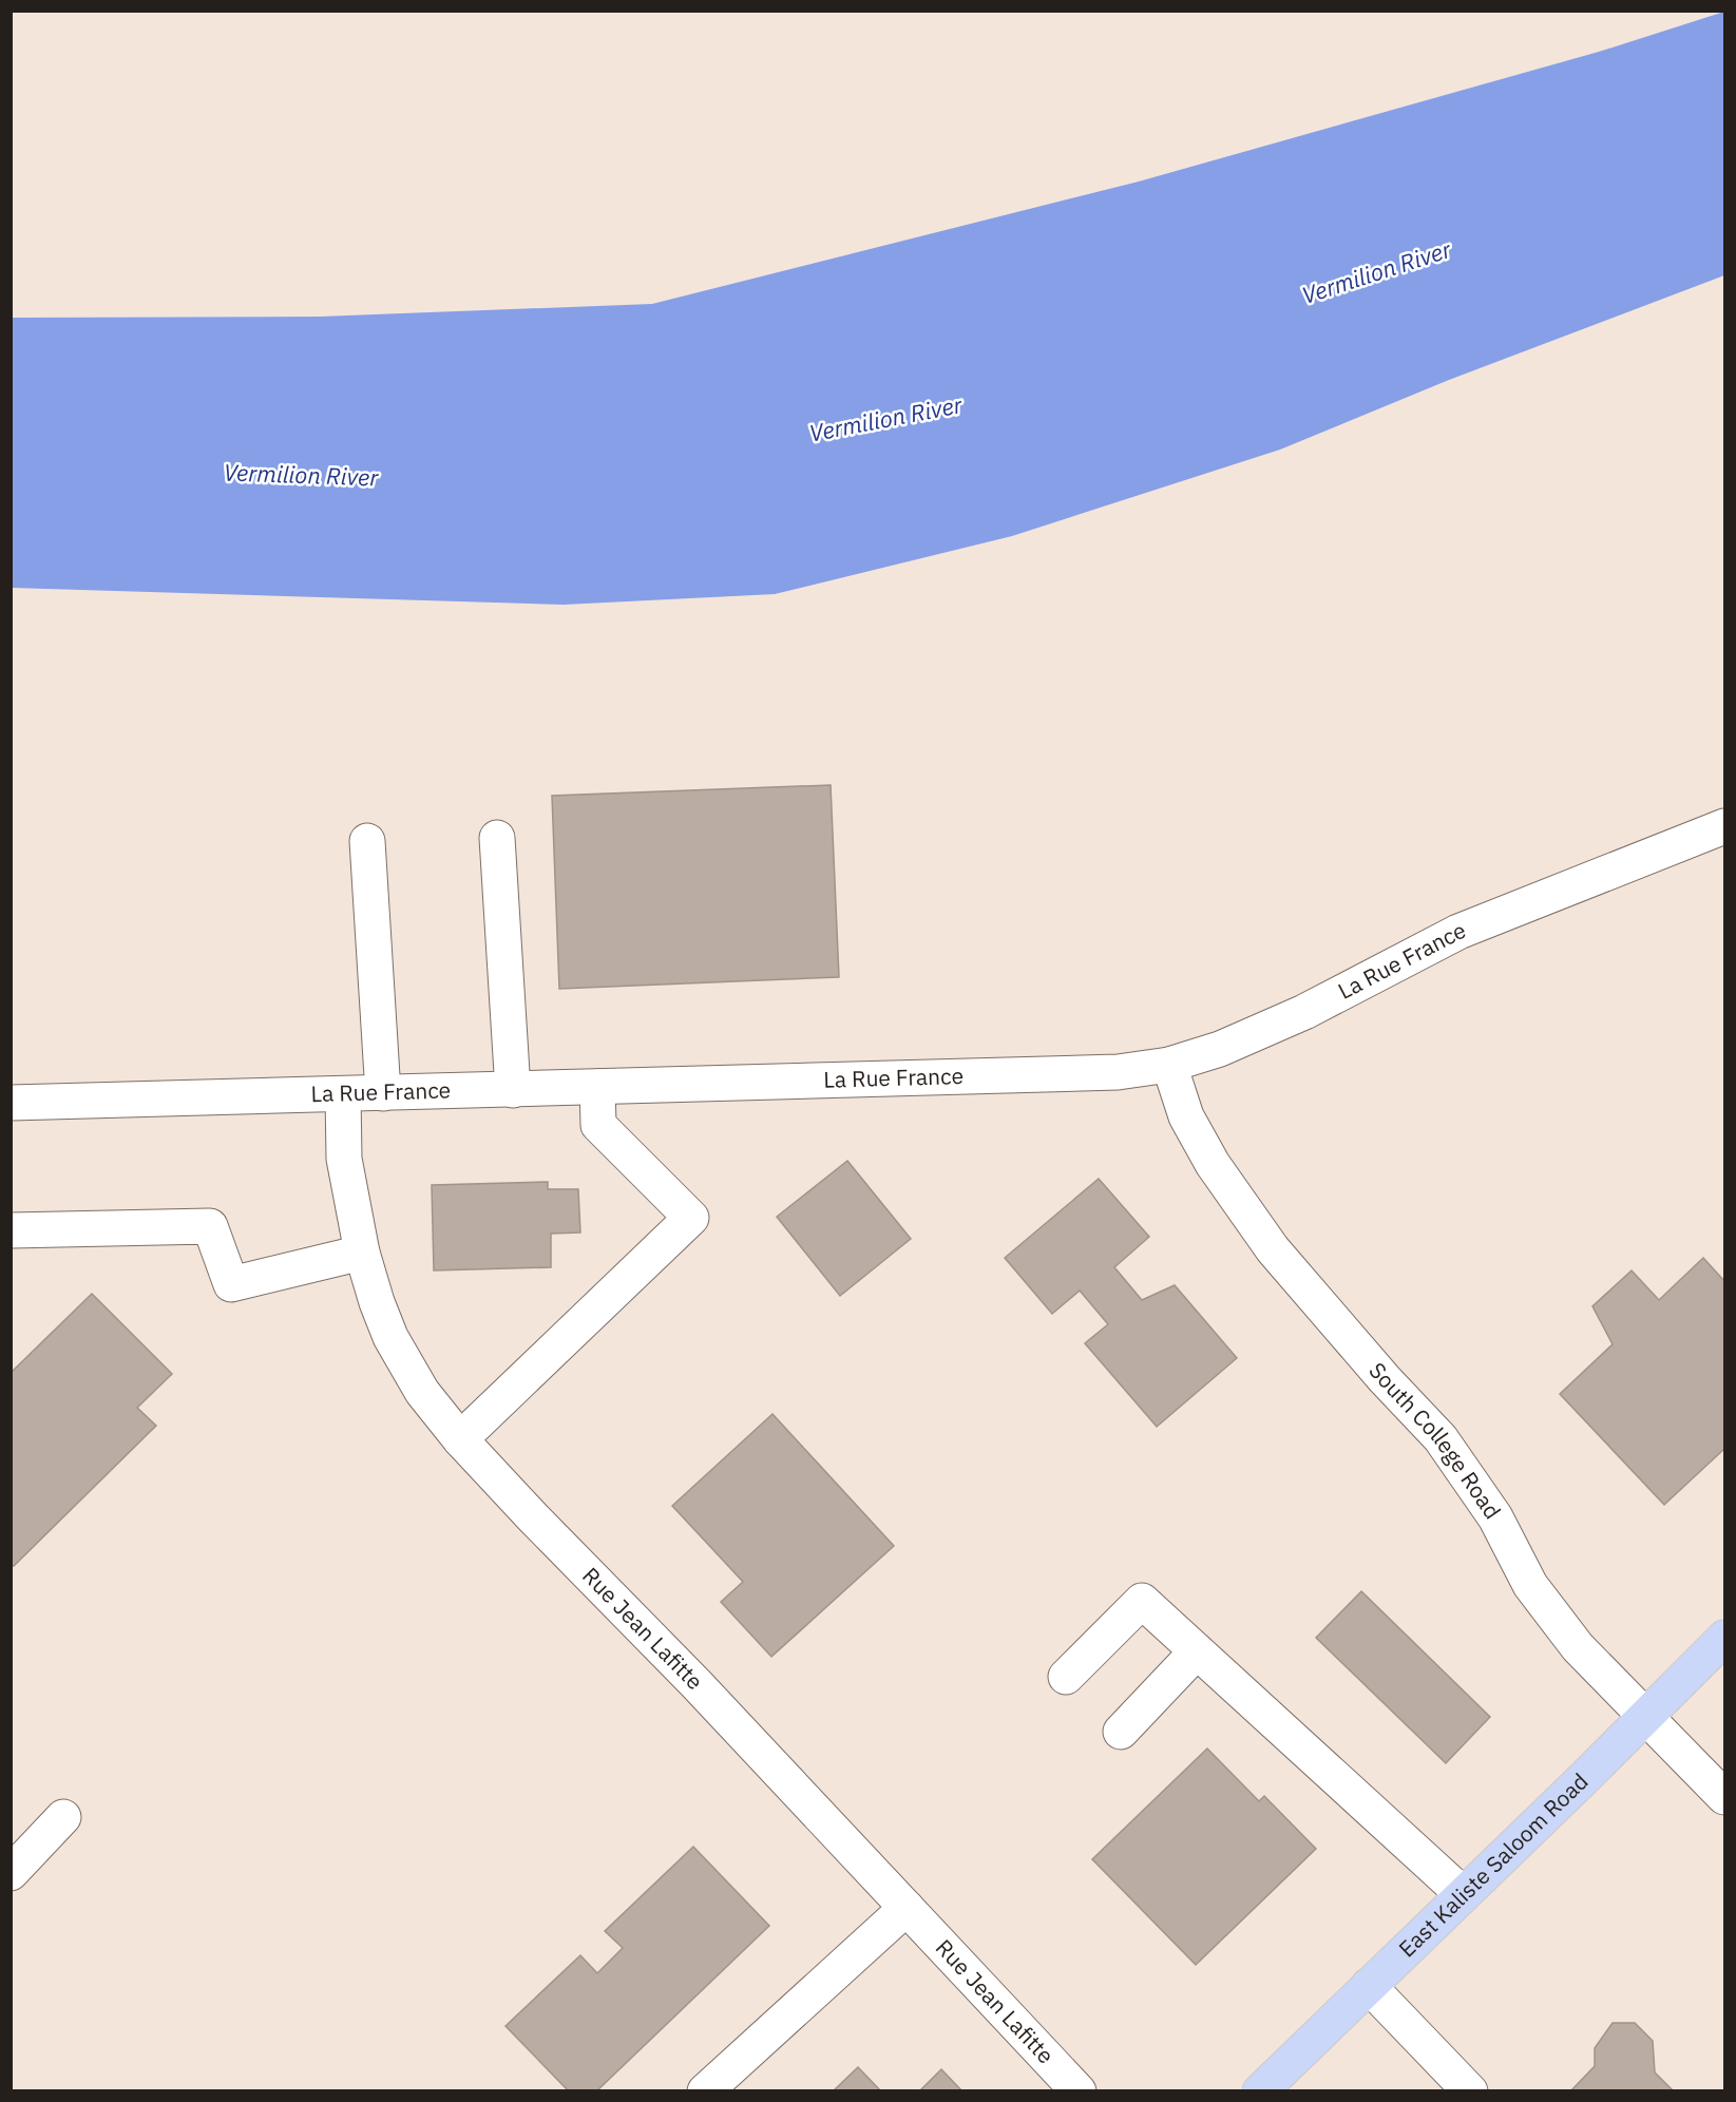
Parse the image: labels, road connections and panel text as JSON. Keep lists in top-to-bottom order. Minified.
{"streets":{"main road":["East Kaliste Saloom Road"],"street":["La Rue France","South College Road","Rue Jean Lafitte"]},"crossings":[["La Rue France","South College Road"],["La Rue France","Rue Jean Lafitte"],["South College Road","East Kaliste Saloom Road"]],"water":["Vermilion River"]}
